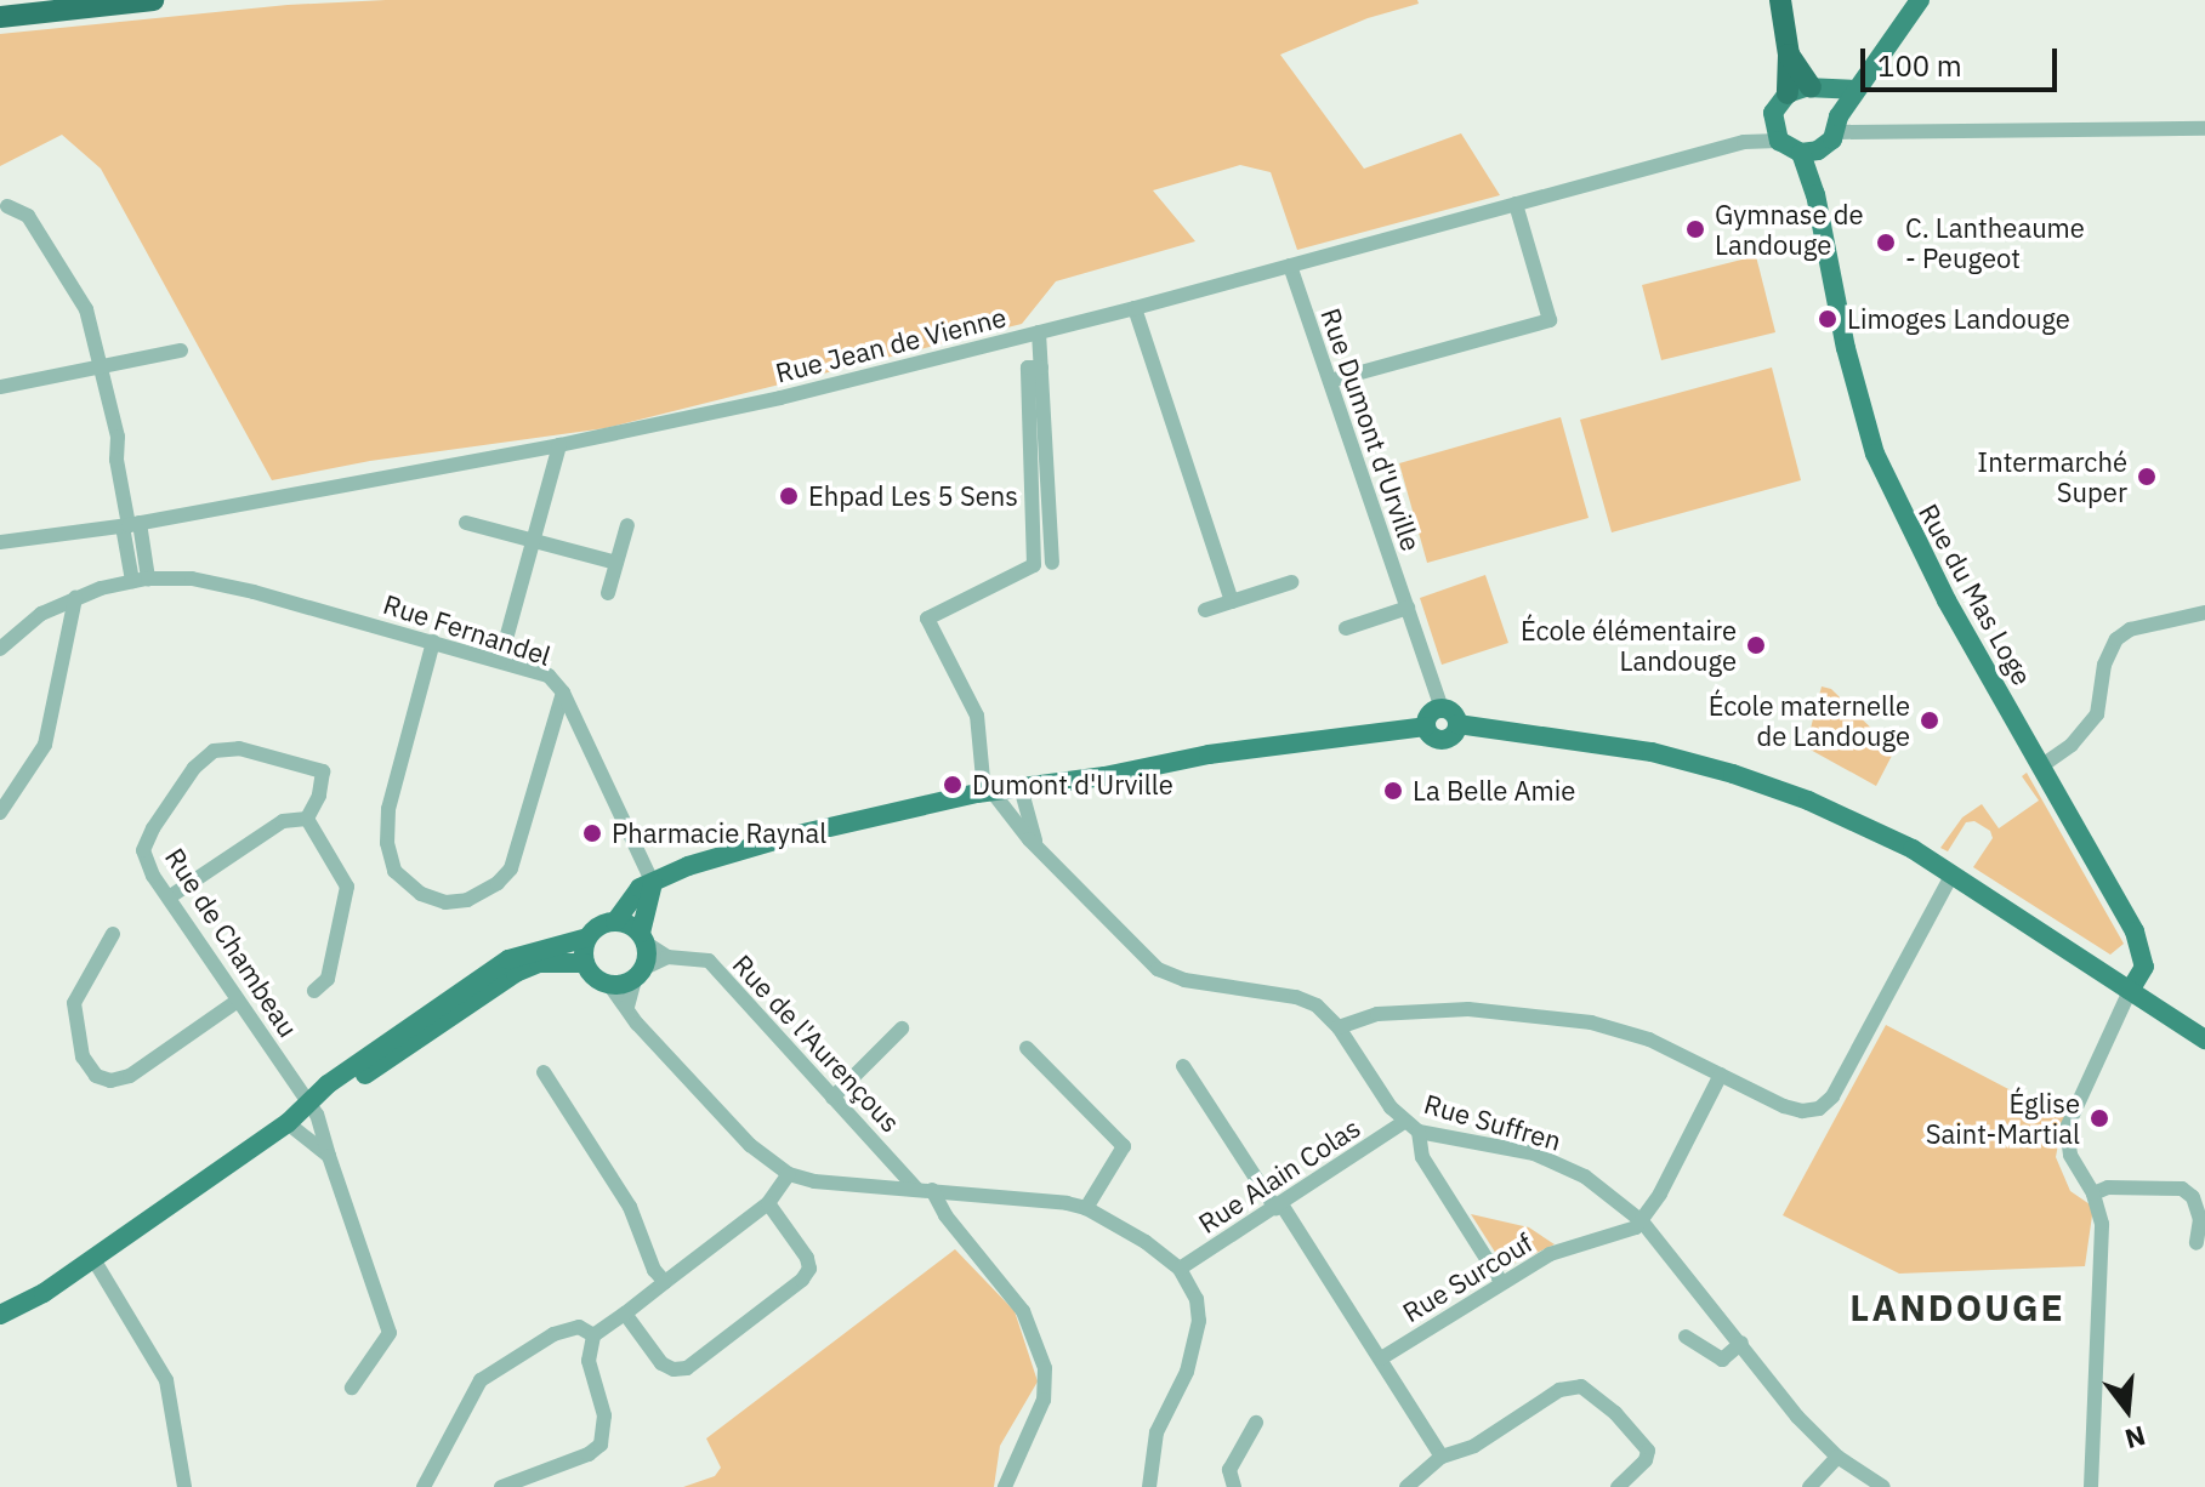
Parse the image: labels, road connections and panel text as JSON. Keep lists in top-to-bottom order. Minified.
{"streets":{"main road":["Rue du Mas Loge"],"street":["Rue Jean de Vienne","Rue Dumont d'Urville","Rue Fernandel","Rue de Chambeau","Rue de l'Aurençous","Rue Suffren","Rue Alain Colas","Rue Surcouf"]},"crossings":[["Rue Jean de Vienne","Rue Dumont d'Urville"],["Rue Jean de Vienne","Rue du Mas Loge"],["Rue Suffren","Rue Alain Colas"],["Rue Suffren","Rue Surcouf"]],"districts":["LANDOUGE"],"places":["Gymnase de Landouge","C. Lantheaume - Peugeot","Limoges Landouge","Intermarché Super","Ehpad Les 5 Sens","École élémentaire Landouge","École maternelle de Landouge","Dumont d'Urville","La Belle Amie","Pharmacie Raynal","Église Saint-Martial"],"scale_bar":"100 m","north":"bottom"}
